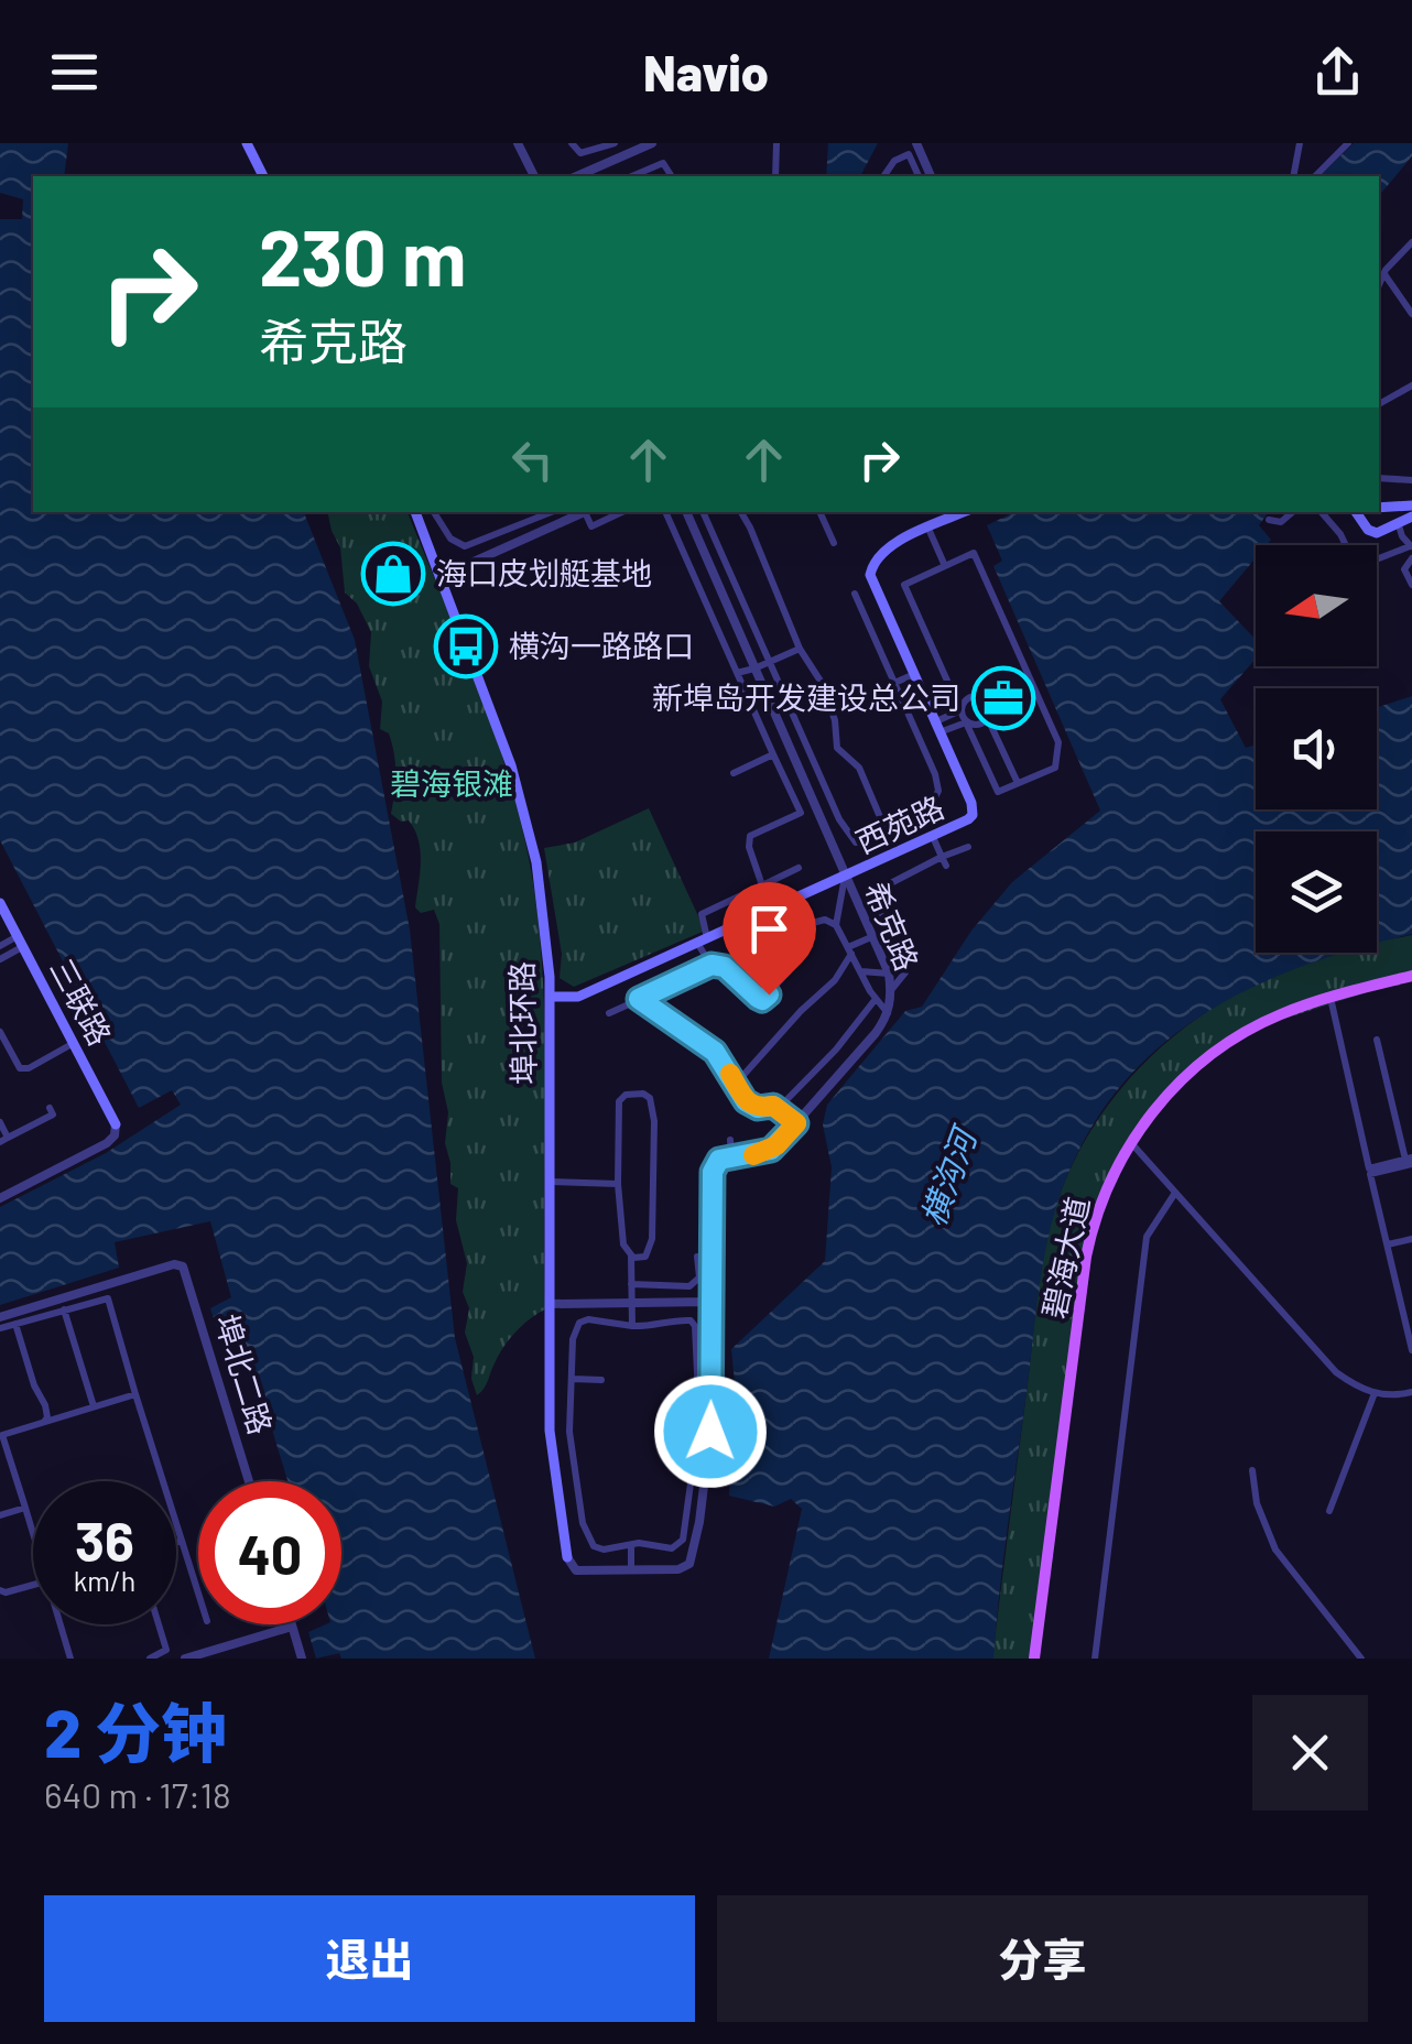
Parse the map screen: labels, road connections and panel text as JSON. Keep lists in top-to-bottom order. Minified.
{"streets":{"main road":["西苑路","三联路","埠北环路","碧海大道"],"street":["希克路","埠北二路"]},"crossings":[["西苑路","希克路"],["西苑路","埠北环路"]],"water":["横沟河"],"parks":["碧海银滩"],"places":{"shop":["海口皮划艇基地"],"bus stop":["横沟一路路口"],"office":["新埠岛开发建设总公司"]},"north":"left","page":{"header":"Navio","turn":["230 m","希克路"],"speed":"36 km/h","limit":"40","heading":["2 分钟","640 m · 17:18"],"buttons":["退出","分享"]}}
